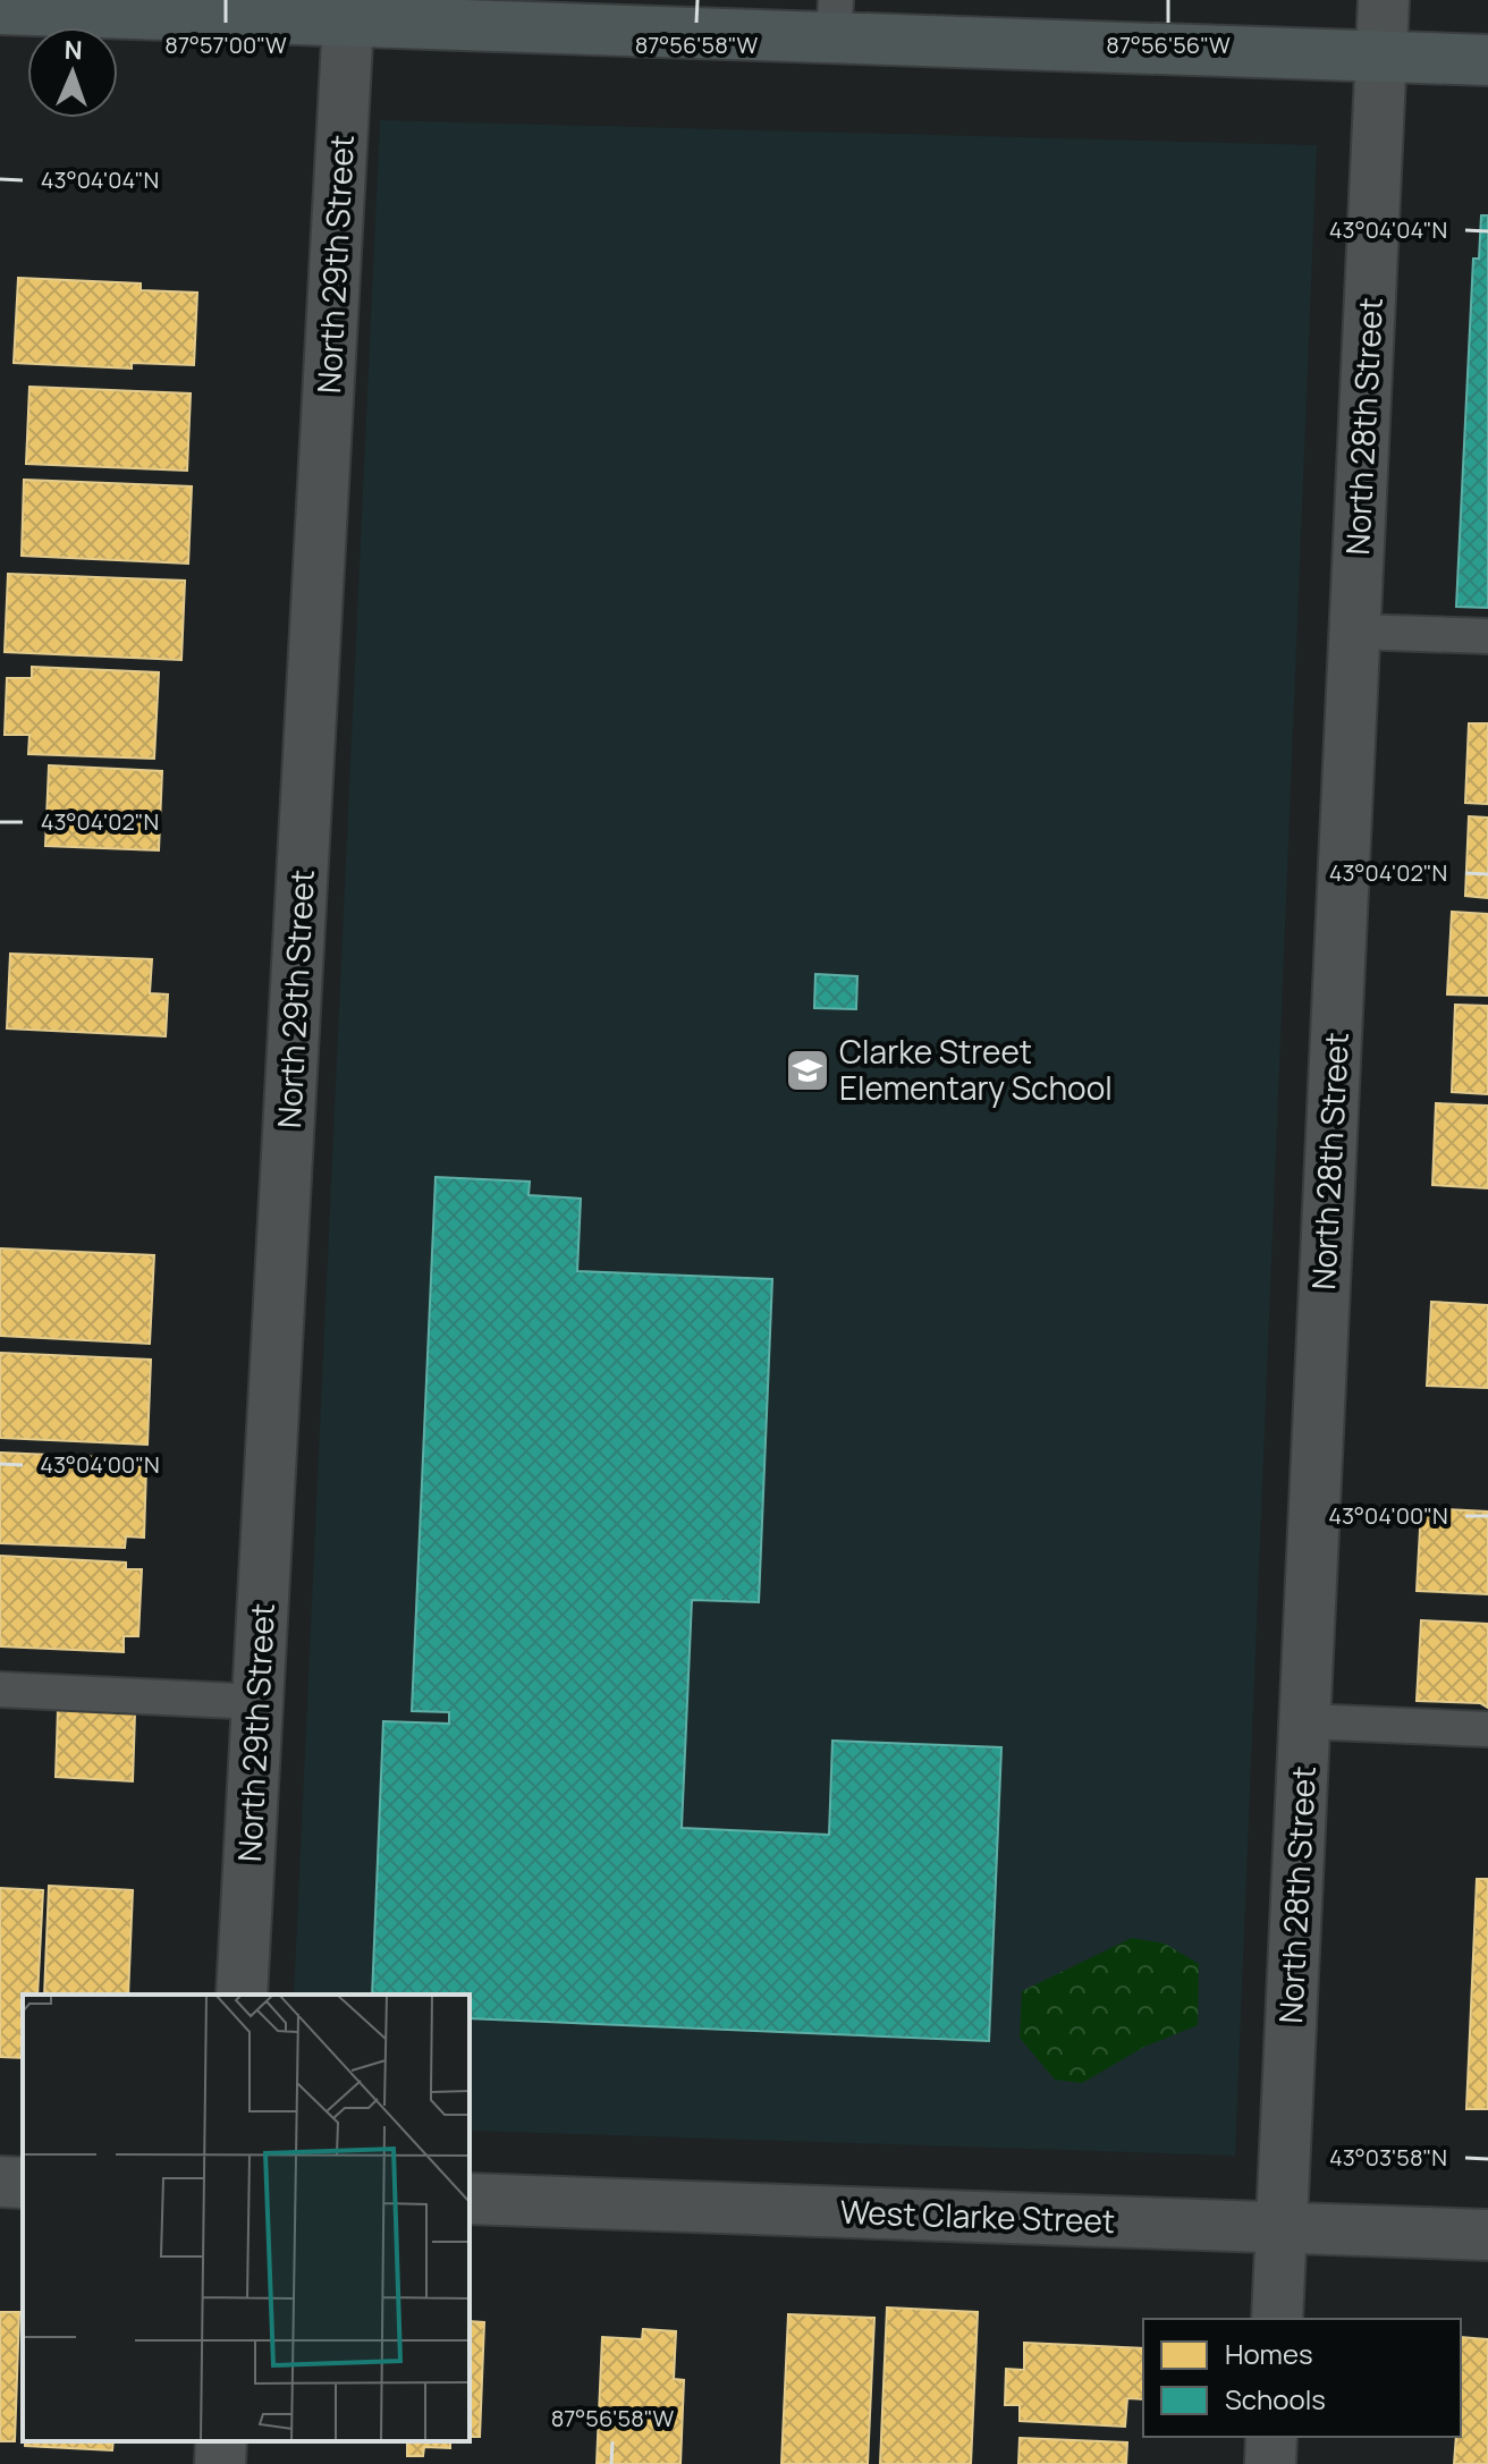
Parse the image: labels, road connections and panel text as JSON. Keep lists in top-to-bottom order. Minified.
{"streets":{"street":["North 29th Street","North 28th Street","West Clarke Street"]},"crossings":[["North 28th Street","West Clarke Street"]],"places":{"school or university":["Clarke Street Elementary School"]},"legend":["Homes","Schools"],"north":"top","coordinates":["87°57'00\"W","87°56'58\"W","87°56'56\"W","43°04'04\"N","43°04'02\"N","43°04'00\"N","43°03'58\"N"]}
